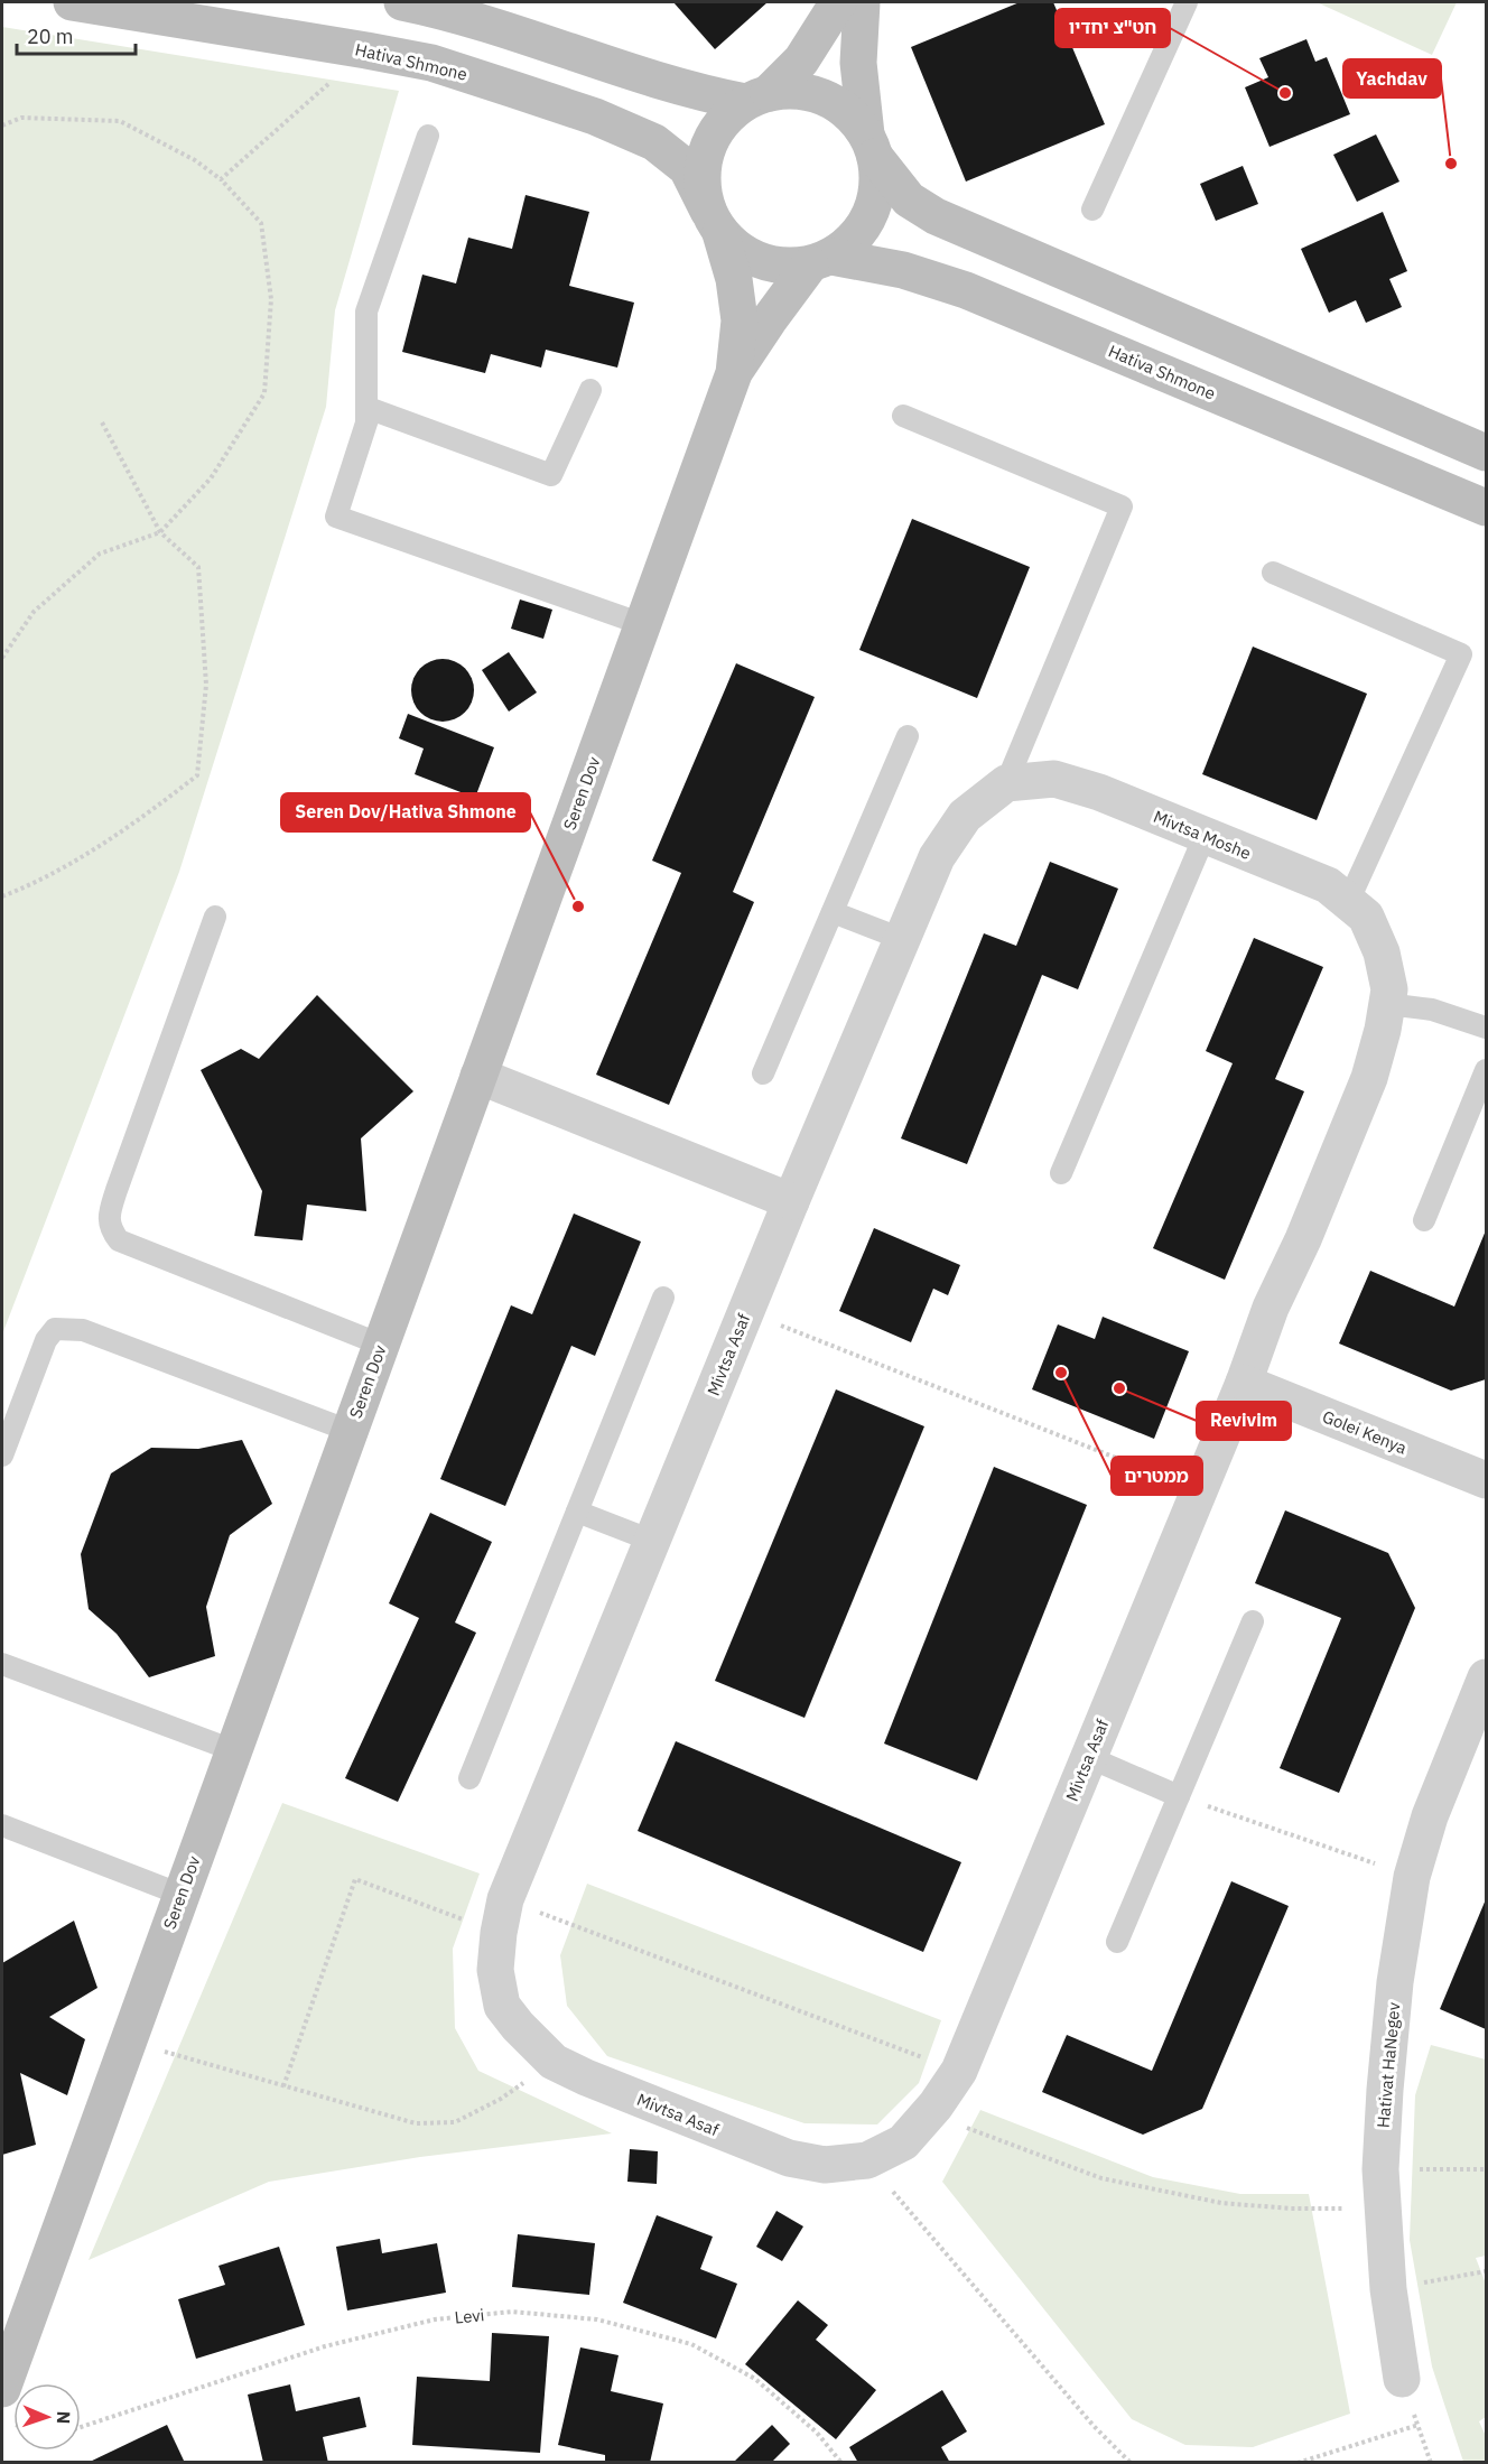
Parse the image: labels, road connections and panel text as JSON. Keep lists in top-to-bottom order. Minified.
{"streets":{"street":["Hativa Shmone","Seren Dov","Mivtsa Moshe","Mivtsa Asaf","Golei Kenya","Hativat HaNegev"],"path":["Levi"]},"crossings":[["Hativa Shmone","Seren Dov"],["Mivtsa Moshe","Mivtsa Asaf"],["Mivtsa Moshe","Golei Kenya"],["Mivtsa Asaf","Golei Kenya"]],"places":["חט\"צ יחדיו","Yachdav","Seren Dov/Hativa Shmone","ממטרים","Revivim"],"scale_bar":"20 m","north":"right"}
